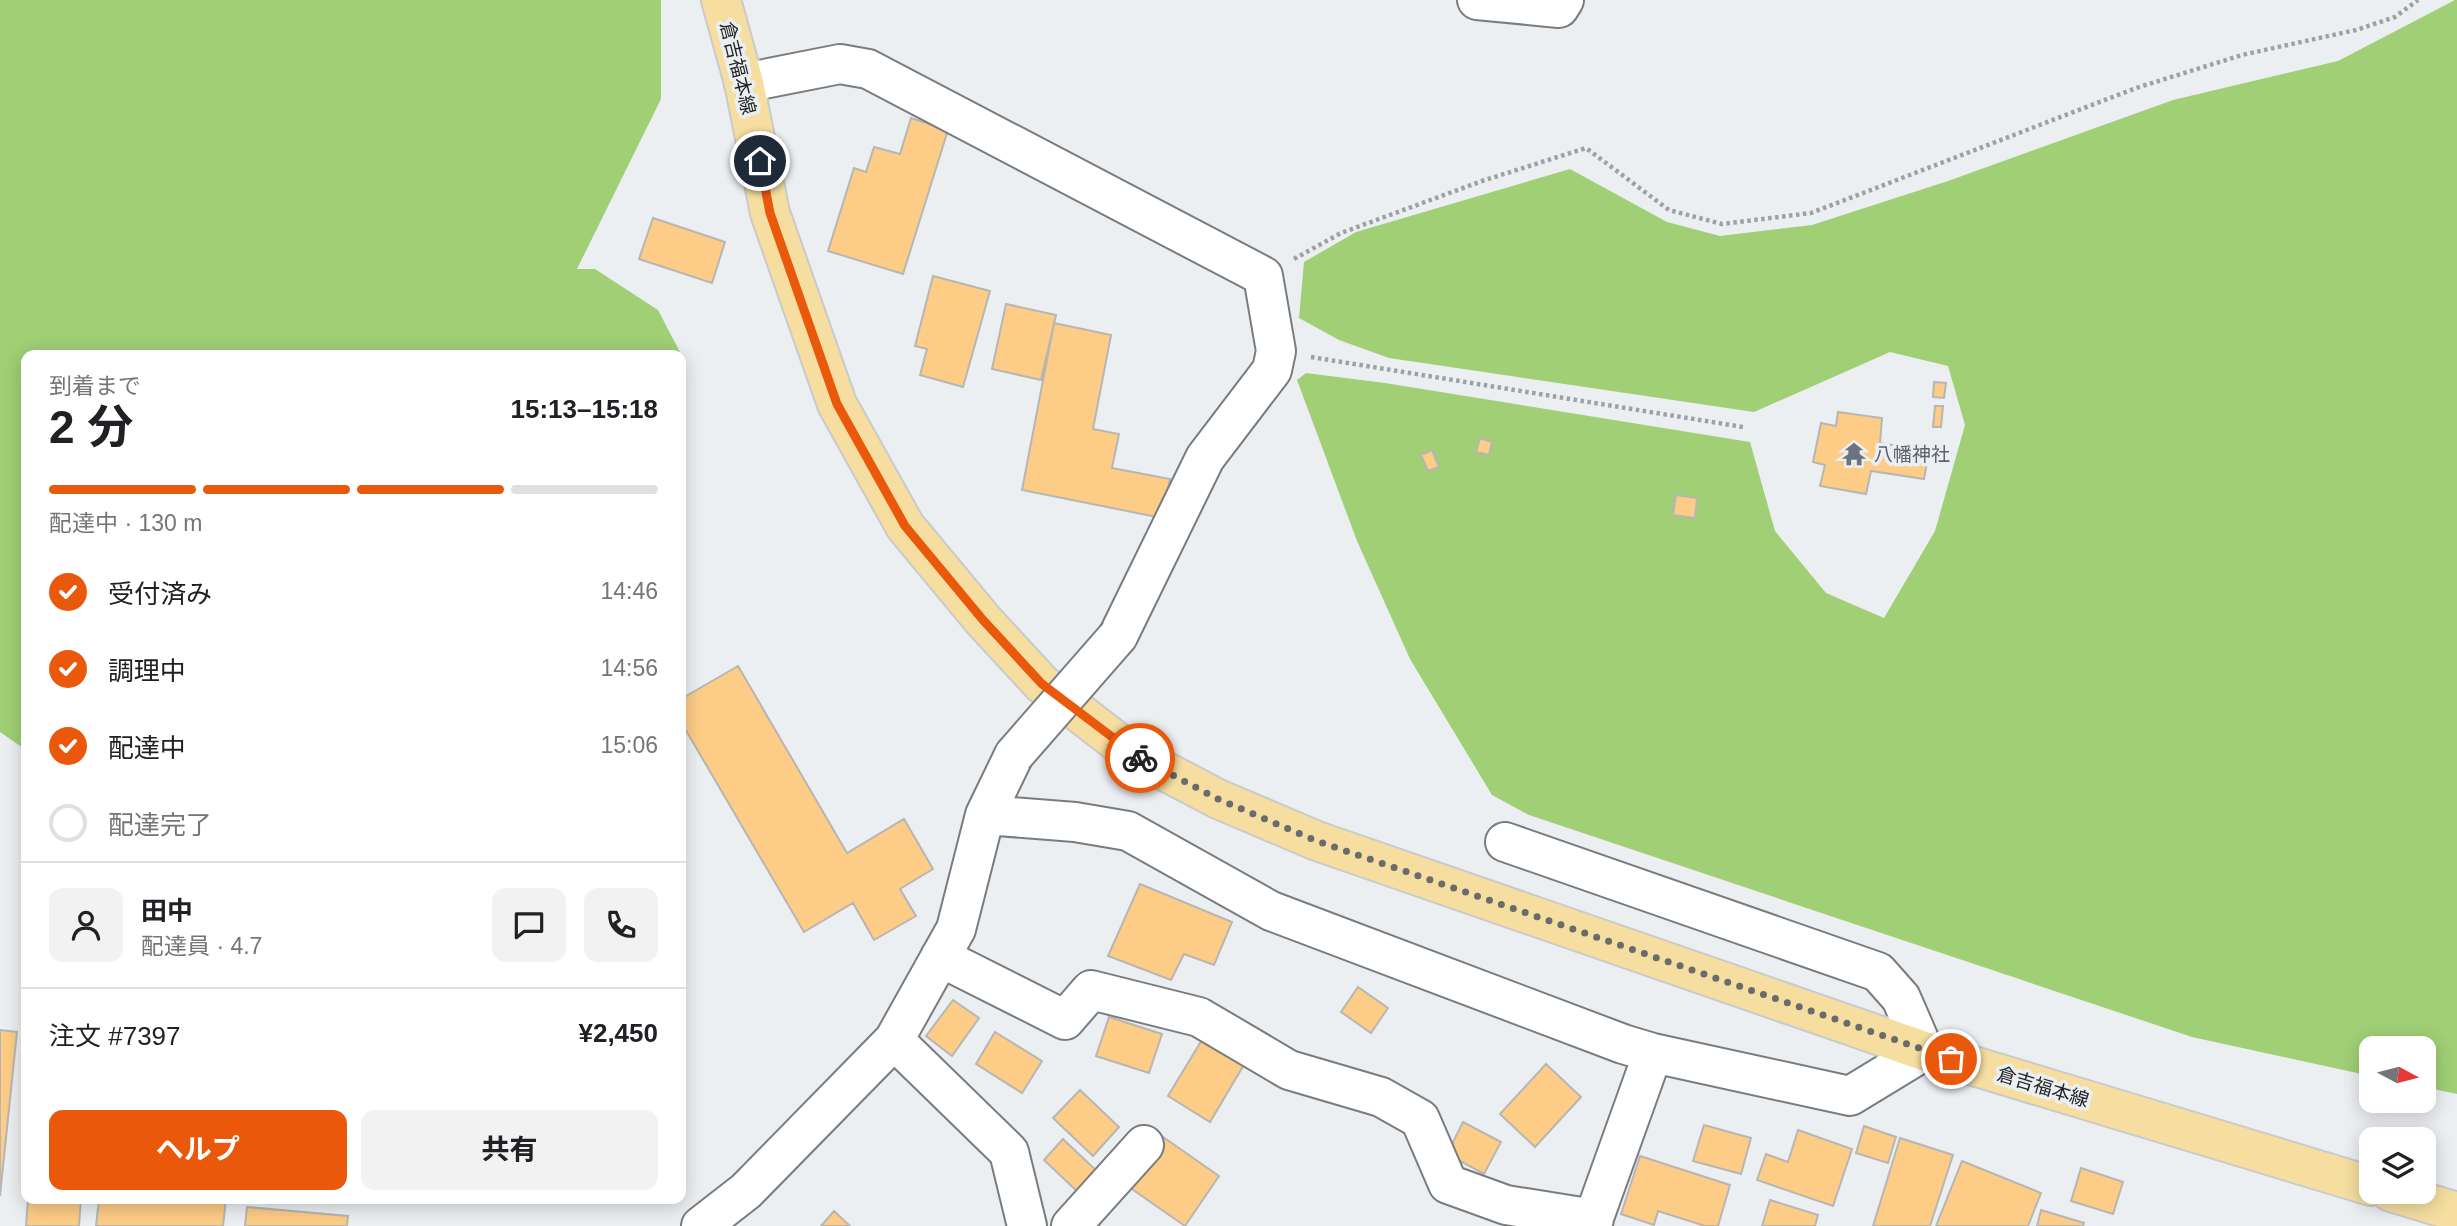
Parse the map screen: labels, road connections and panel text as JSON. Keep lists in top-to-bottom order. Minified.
{"streets":{"main road":["倉吉福本線"]},"places":{"temple":["八幡神社"]},"north":"right","page":{"heading":["2 分","到着まで","15:13–15:18"],"panel":["田中","配達員 · 4.7","注文 #7397","¥2,450"],"bar":"配達中 · 130 m","list":[["受付済み","14:46"],["調理中","14:56"],["配達中","15:06"],"配達完了"],"buttons":["ヘルプ","共有"]}}
